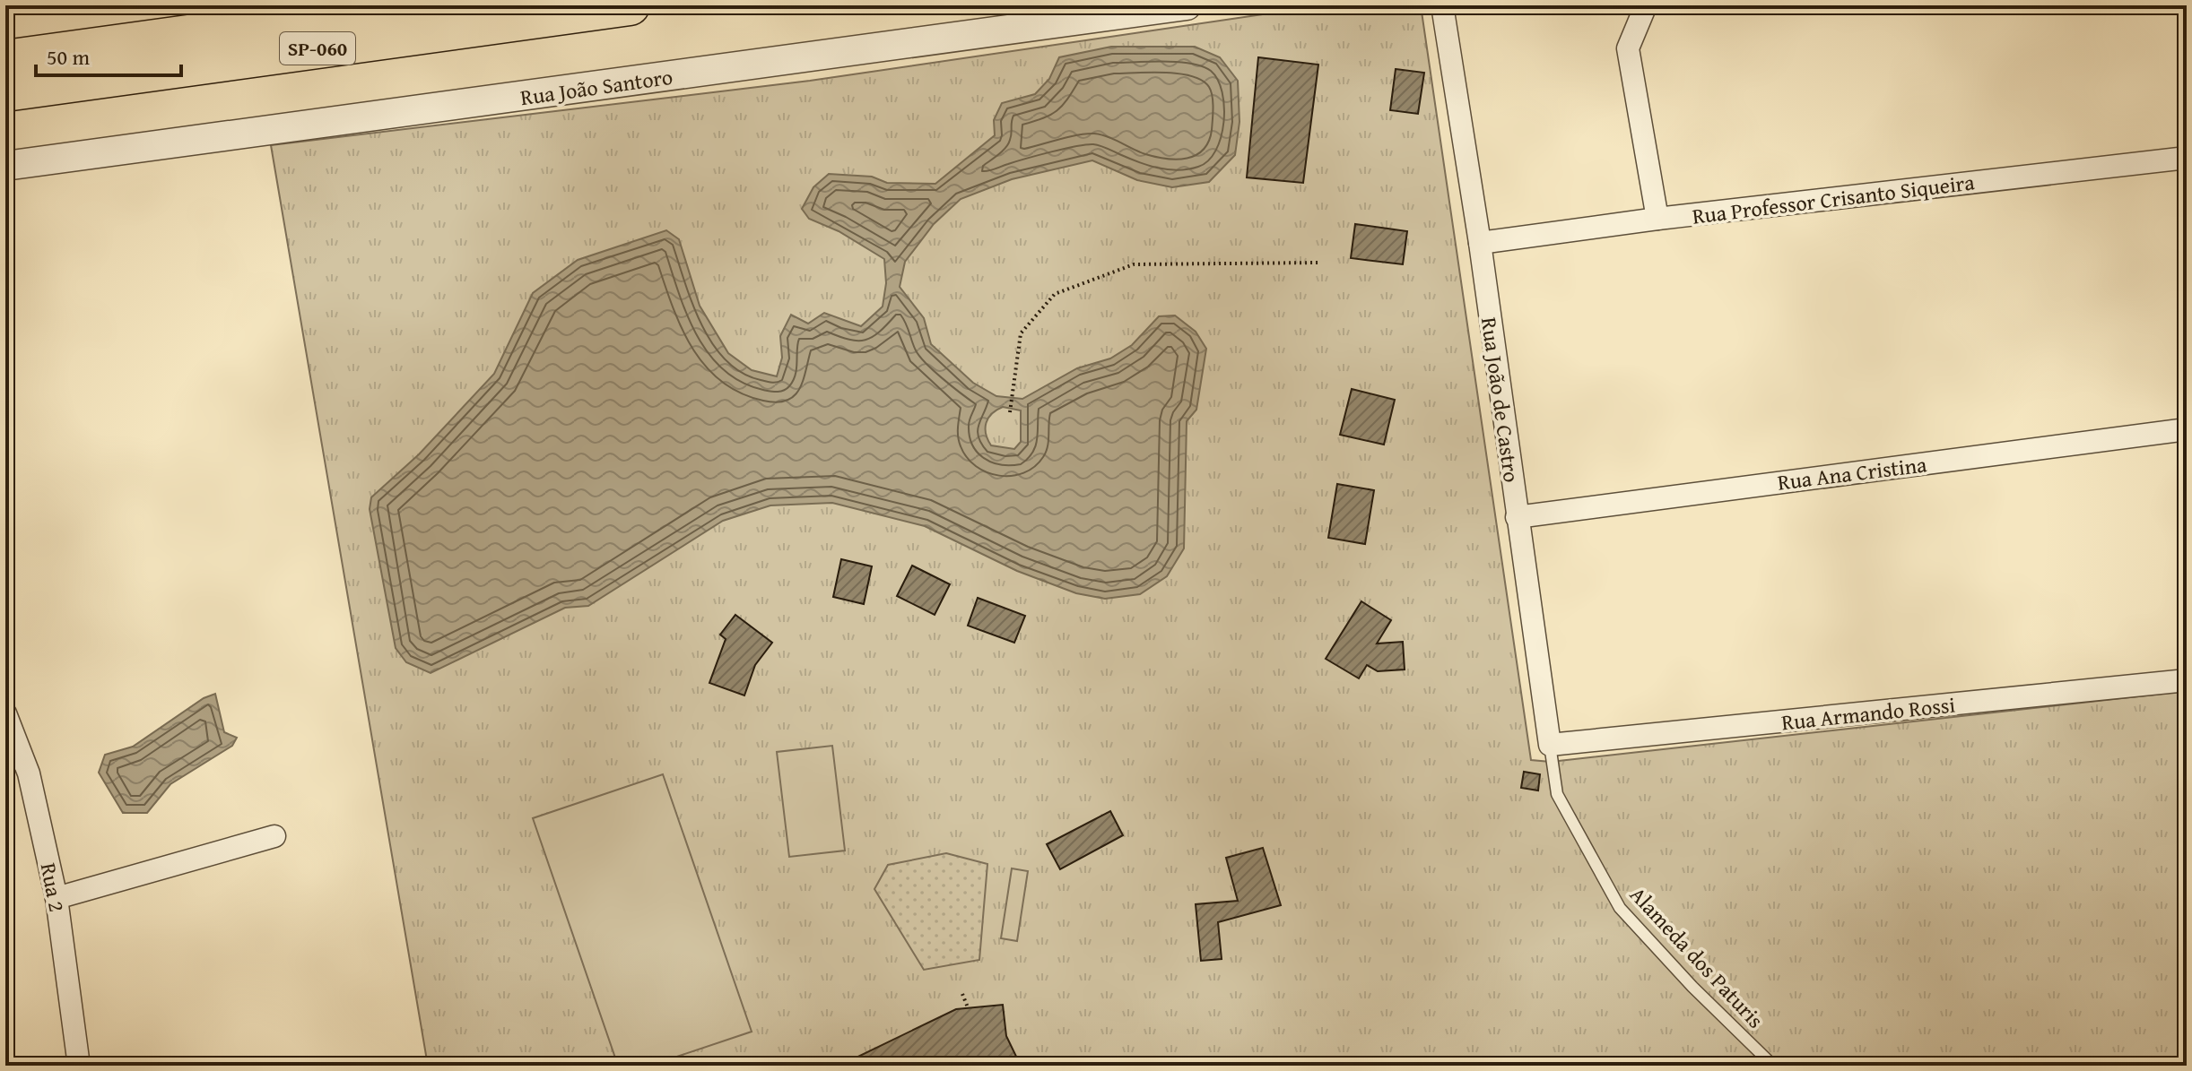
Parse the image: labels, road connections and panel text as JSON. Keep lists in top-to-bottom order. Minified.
{"streets":{"highway":["SP-060"],"street":["Rua João Santoro","Rua Professor Crisanto Siqueira","Rua João de Castro","Rua Ana Cristina","Rua Armando Rossi","Rua 2"],"lane":["Alameda dos Paturis"]},"crossings":[["Rua Professor Crisanto Siqueira","Rua João de Castro"],["Rua João de Castro","Rua Ana Cristina"],["Rua João de Castro","Rua Armando Rossi"],["Rua João de Castro","Alameda dos Paturis"]],"scale_bar":"50 m"}
